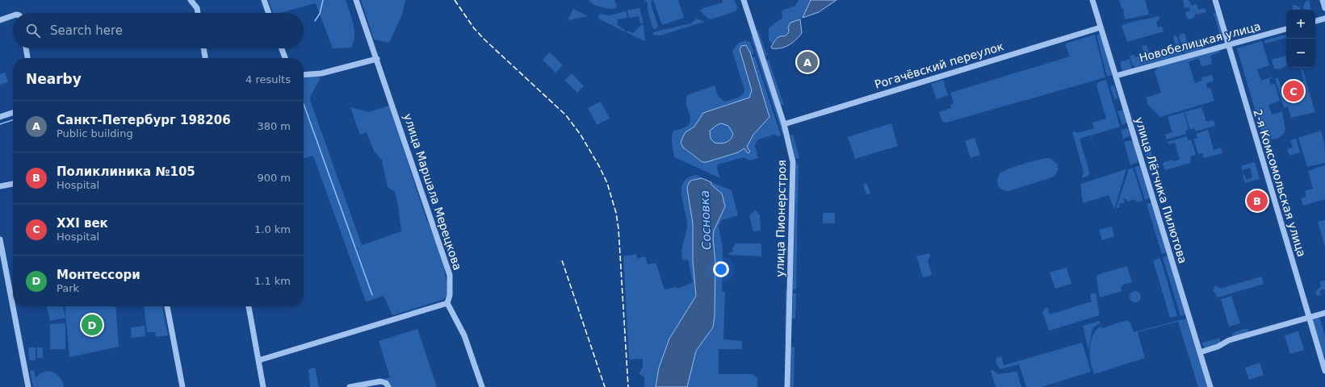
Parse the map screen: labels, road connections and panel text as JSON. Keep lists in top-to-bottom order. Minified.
{"streets":{"street":["Новобелицкая улица","Рогачёвский переулок","2-я Комсомольская улица","улица Лётчика Пилютова","улица Маршала Мерецкова","улица Пионерстроя"]},"crossings":[["Новобелицкая улица","2-я Комсомольская улица"],["Новобелицкая улица","улица Лётчика Пилютова"],["Рогачёвский переулок","улица Лётчика Пилютова"],["Рогачёвский переулок","улица Пионерстроя"]],"water":["Сосновка"],"page":{"map_buttons":["+","−"],"search":"Search here","pins":["A","C","B","D"],"heading":["Nearby","4 results"],"list":[{"mark":"A","name":"Санкт-Петербург 198206","note":"Public building","value":"380 m"},{"mark":"B","name":"Поликлиника №105","note":"Hospital","value":"900 m"},{"mark":"C","name":"XXI век","note":"Hospital","value":"1.0 km"},{"mark":"D","name":"Монтессори","note":"Park","value":"1.1 km"}]}}
